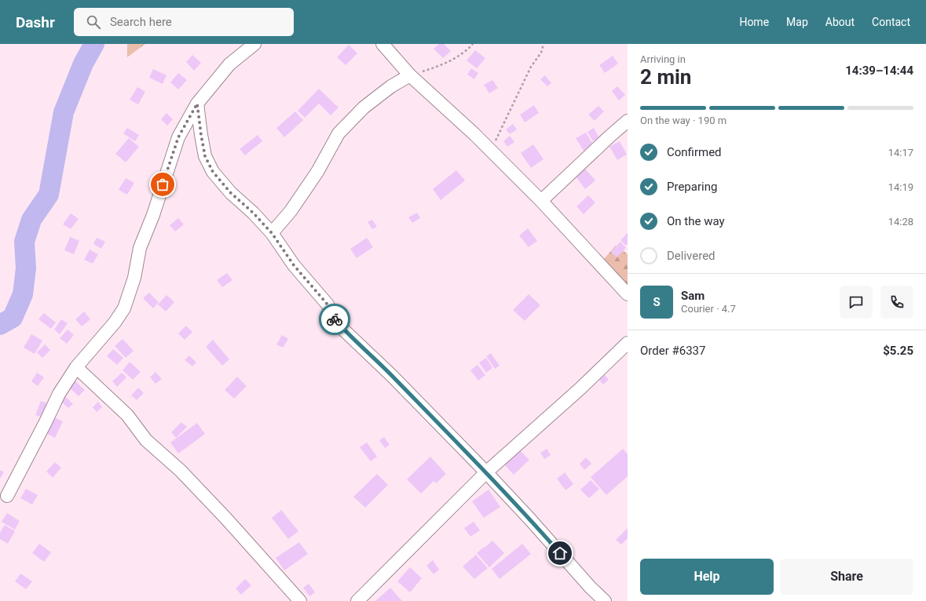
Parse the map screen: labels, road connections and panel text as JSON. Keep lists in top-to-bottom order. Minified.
{"page":{"header":"Dashr","search":"Search here","nav":["Home","Map","About","Contact"],"heading":["2 min","Arriving in","14:39–14:44"],"panel":["Sam","Courier · 4.7","Order #6337","$5.25"],"bar":"On the way · 190 m","list":[["Confirmed","14:17"],["Preparing","14:19"],["On the way","14:28"],"Delivered"],"round":"S","buttons":["Help","Share"]}}
